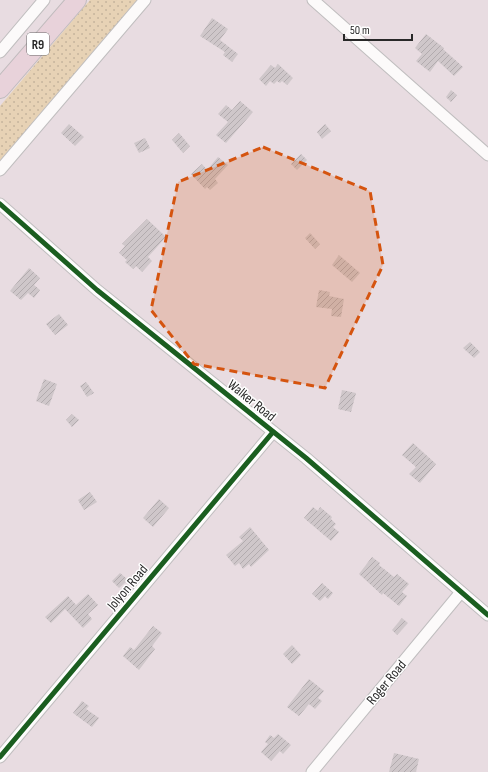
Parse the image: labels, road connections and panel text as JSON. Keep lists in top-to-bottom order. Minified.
{"streets":{"highway":["R9"],"street":["Walker Road","Jolyon Road","Roger Road"]},"crossings":[["Walker Road","Jolyon Road"],["Walker Road","Roger Road"]],"scale_bar":"50 m"}
